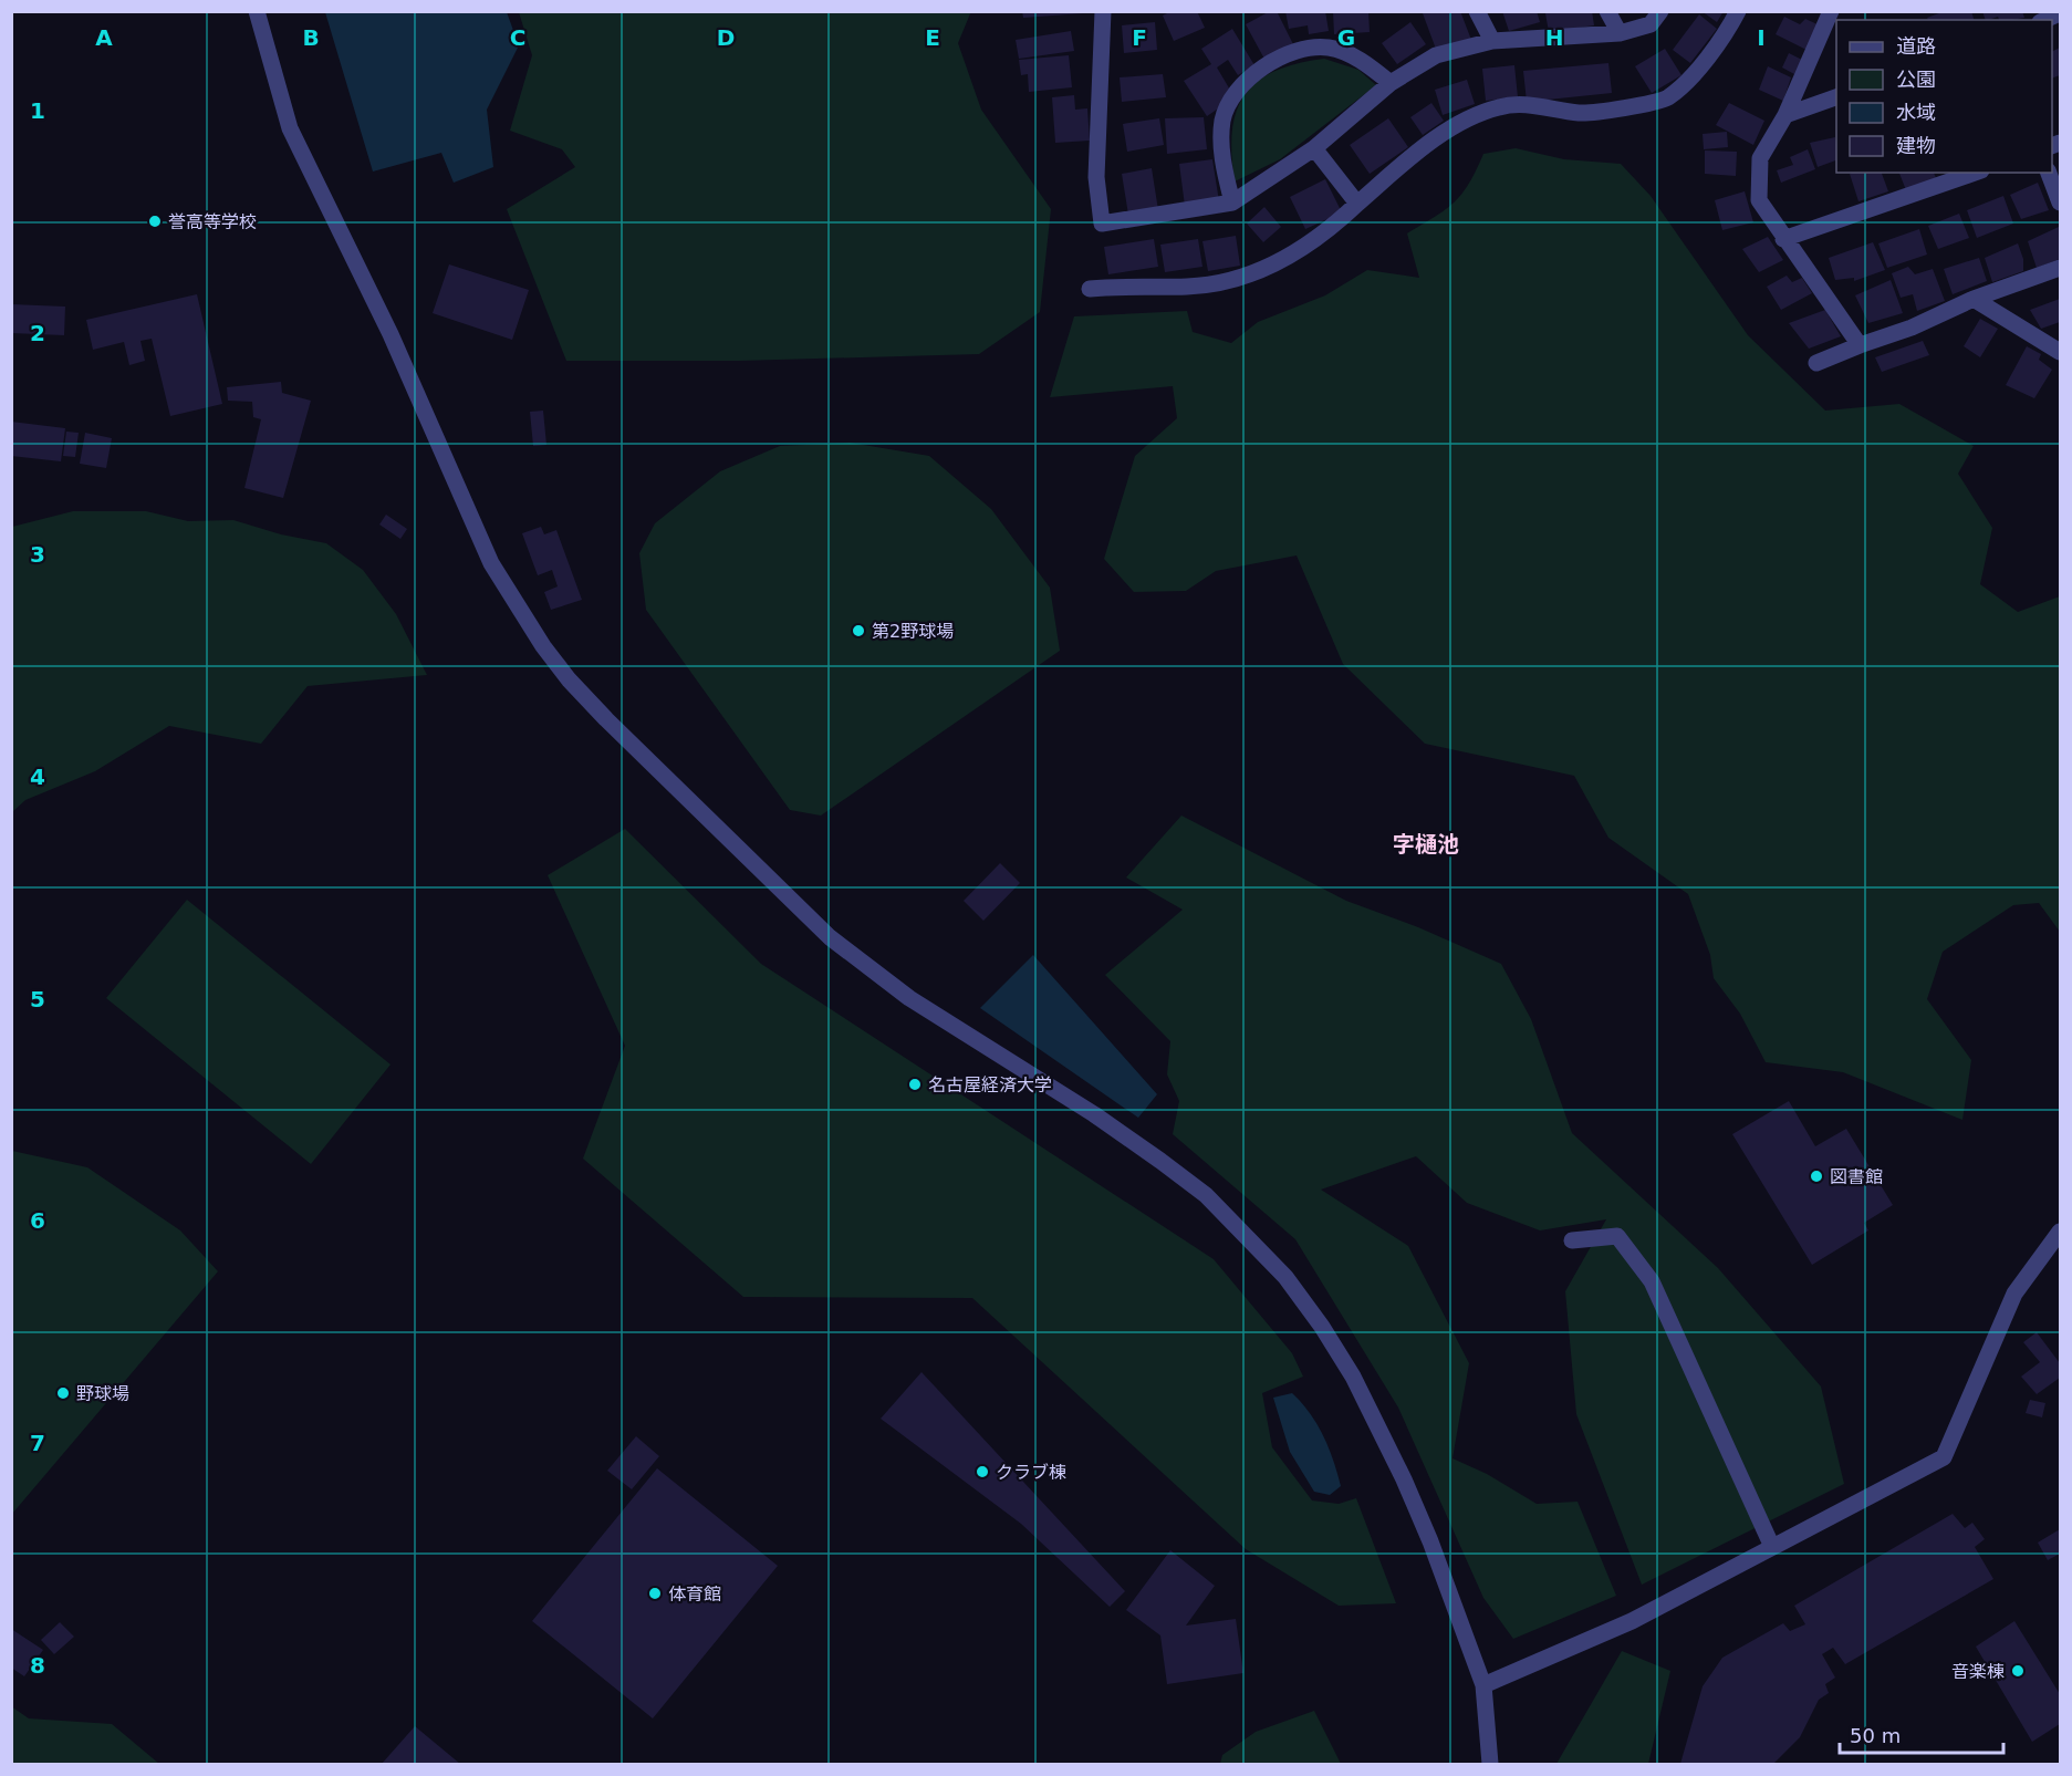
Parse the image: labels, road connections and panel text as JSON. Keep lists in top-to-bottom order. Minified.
{"districts":["字樋池"],"places":["誉高等学校","第2野球場","名古屋経済大学","図書館","野球場","クラブ棟","体育館","音楽棟"],"legend":["道路","公園","水域","建物"],"scale_bar":"50 m","grid":{"columns":["A","B","C","D","E","F","G","H","I"],"rows":["1","2","3","4","5","6","7","8"]}}
